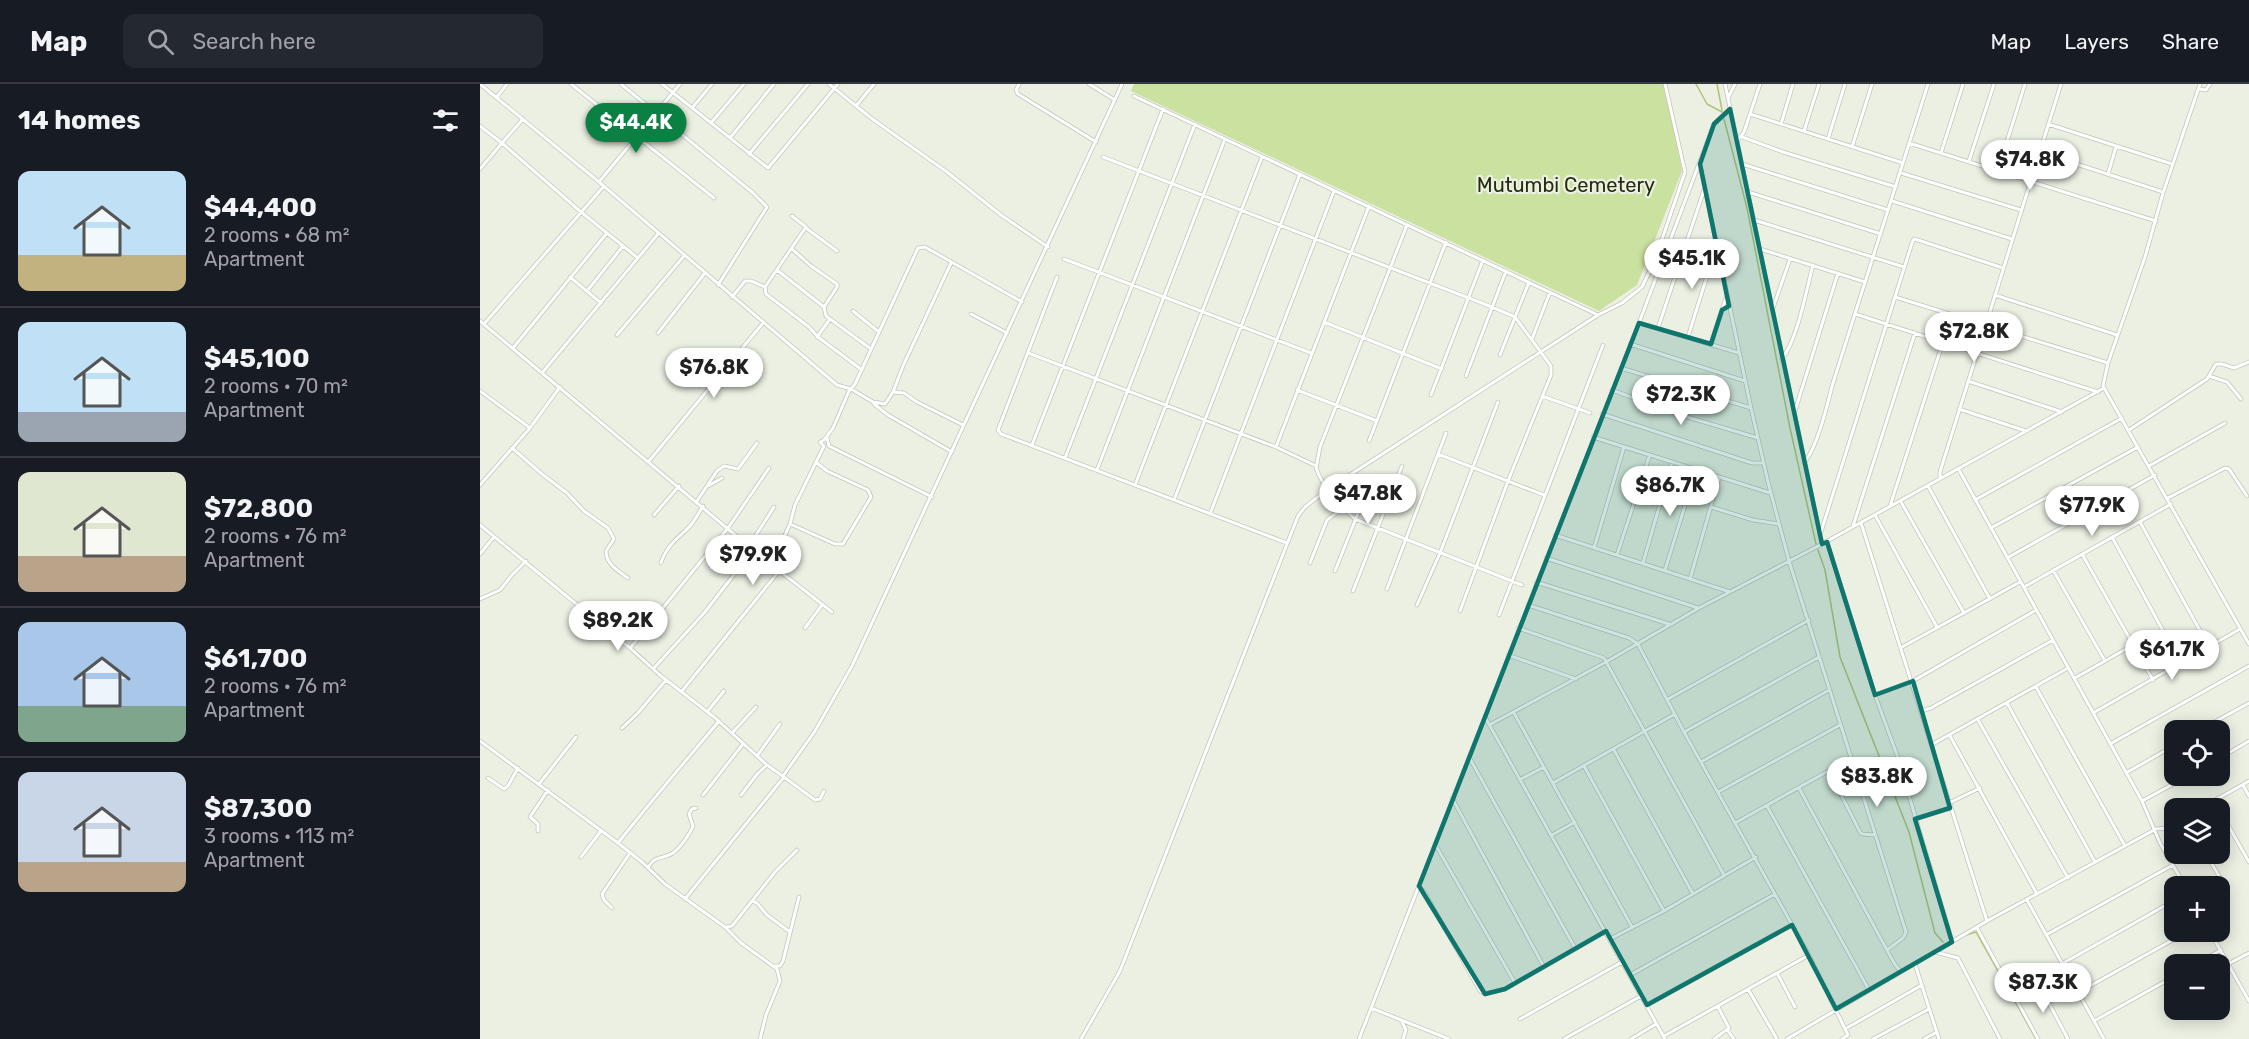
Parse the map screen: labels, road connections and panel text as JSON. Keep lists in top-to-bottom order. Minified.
{"parks":["Mutumbi Cemetery"],"page":{"header":"Map","search":"Search here","nav":["Map","Layers","Share"],"heading":"14 homes","price":["$44.4K","$74.8K","$45.1K","$72.8K","$76.8K","$72.3K","$86.7K","$47.8K","$77.9K","$79.9K","$89.2K","$61.7K","$83.8K","$87.3K"],"list":[{"name":"$44,400","note":"2 rooms · 68 m² · Apartment"},{"name":"$45,100","note":"2 rooms · 70 m² · Apartment"},{"name":"$72,800","note":"2 rooms · 76 m² · Apartment"},{"name":"$61,700","note":"2 rooms · 76 m² · Apartment"},{"name":"$87,300","note":"3 rooms · 113 m² · Apartment"}],"map_buttons":["+","−"]}}
